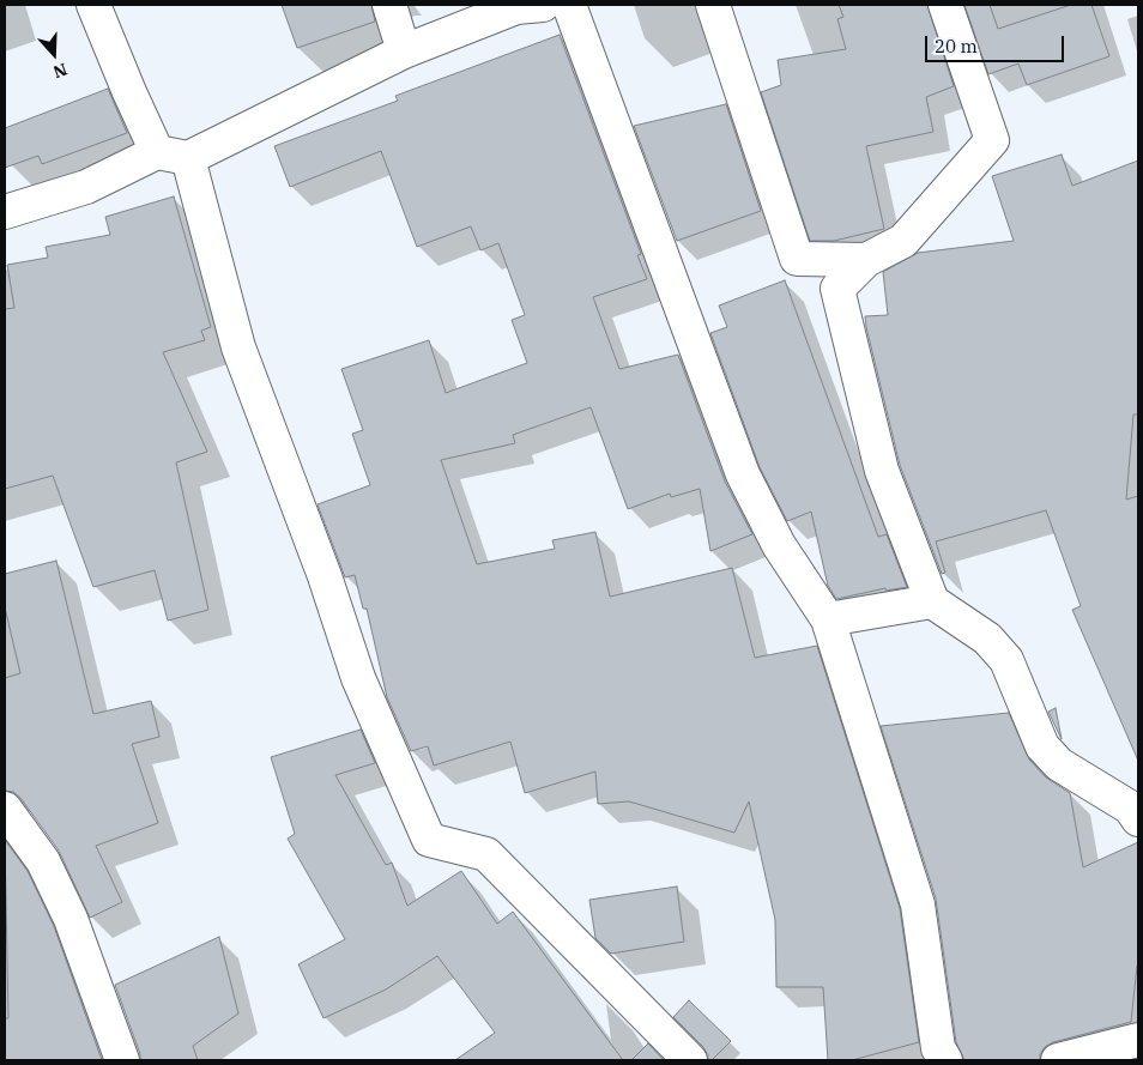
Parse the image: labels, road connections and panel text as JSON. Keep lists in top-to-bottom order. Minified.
{"scale_bar":"20 m","north":"bottom"}
